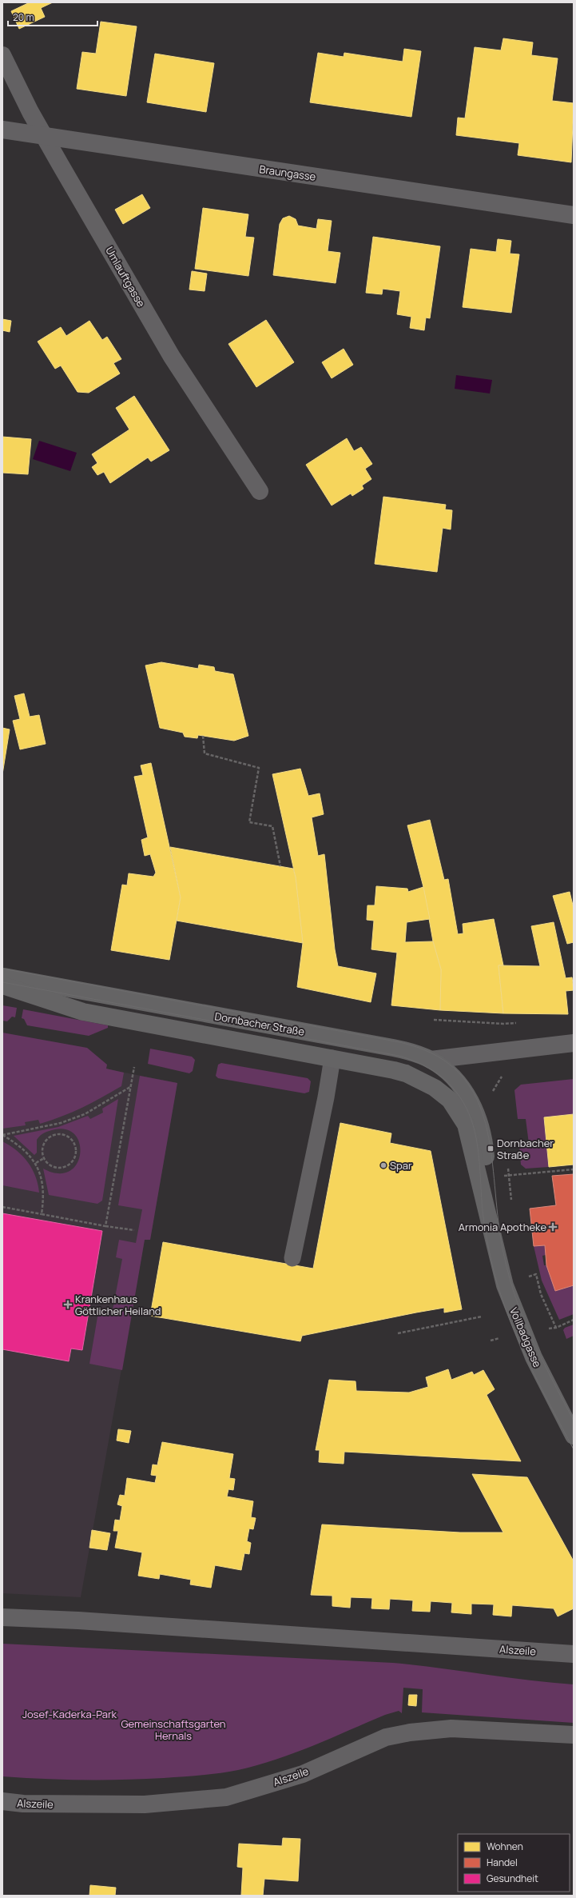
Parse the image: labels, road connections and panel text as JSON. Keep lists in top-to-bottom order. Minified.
{"streets":{"main road":["Dornbacher Straße","Vollbadgasse"],"street":["Braungasse","Umlauftgasse","Alszeile"]},"crossings":[["Braungasse","Umlauftgasse"],["Dornbacher Straße","Vollbadgasse"]],"parks":["Josef-Kaderka-Park","Gemeinschaftsgarten Hernals"],"places":{"transit":["Dornbacher Straße"],"other":["Spar"],"health":["Armonia Apotheke","Krankenhaus Göttlicher Heiland"]},"legend":["Wohnen","Handel","Gesundheit"],"scale_bar":"20 m"}
